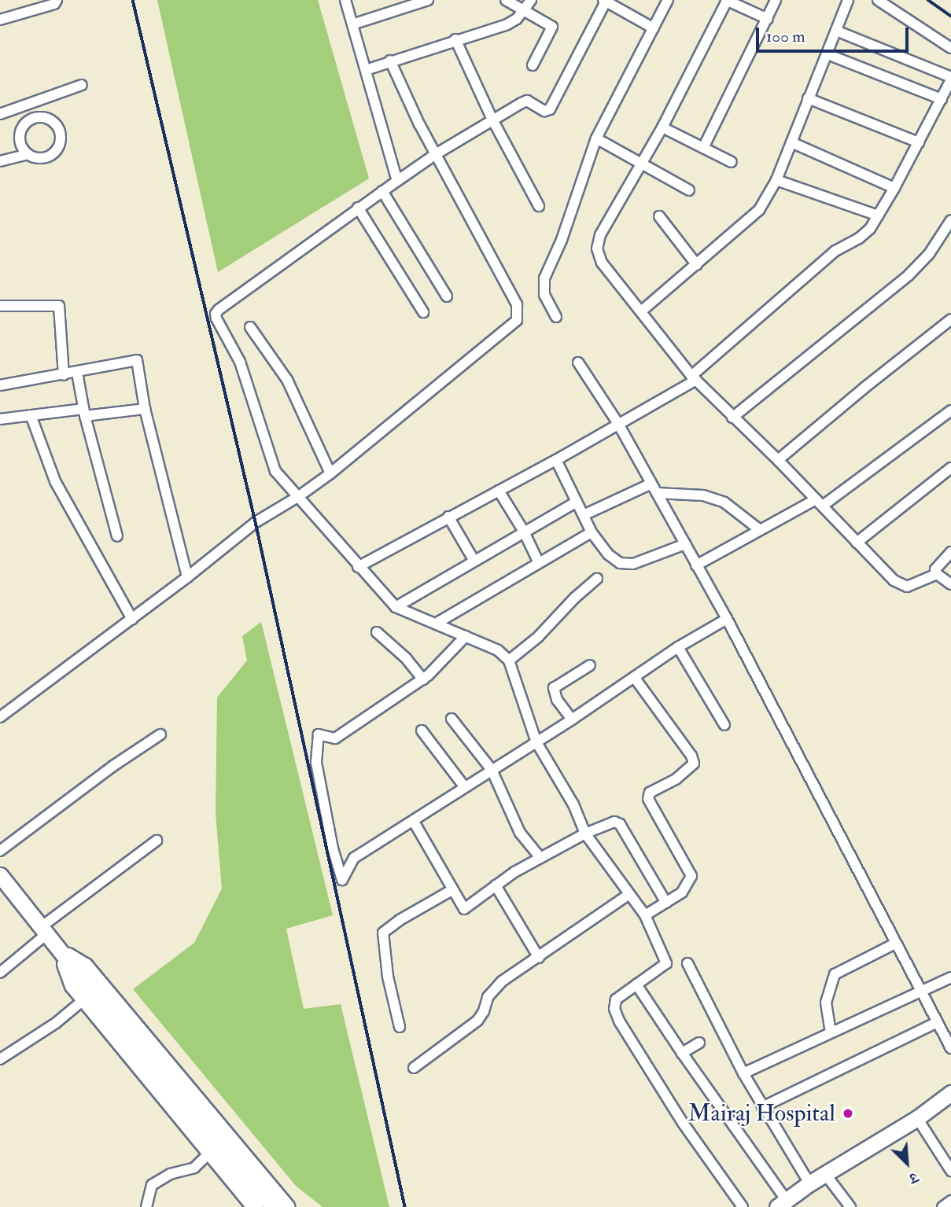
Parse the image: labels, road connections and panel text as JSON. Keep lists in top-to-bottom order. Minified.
{"places":["Mairaj Hospital"],"scale_bar":"100 m","north":"bottom right"}
